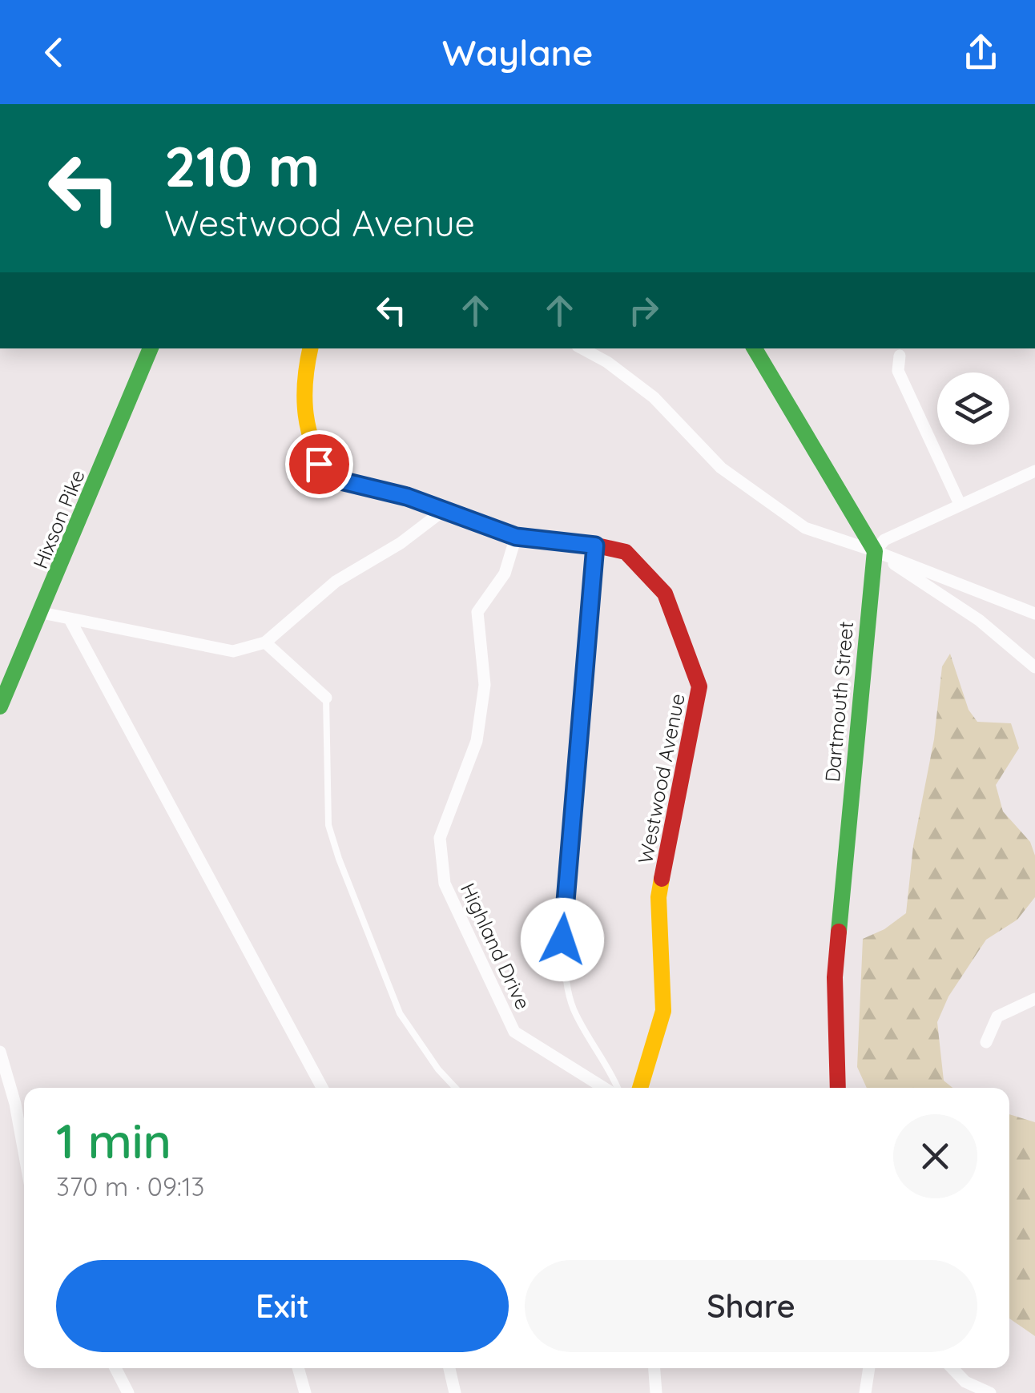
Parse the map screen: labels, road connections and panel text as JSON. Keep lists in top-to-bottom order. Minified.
{"streets":{"street":["Hixson Pike","Dartmouth Street","Westwood Avenue","Highland Drive"]},"crossings":[["Westwood Avenue","Highland Drive"]],"page":{"header":"Waylane","turn":["210 m","Westwood Avenue"],"heading":["1 min","370 m · 09:13"],"buttons":["Exit","Share"]}}
